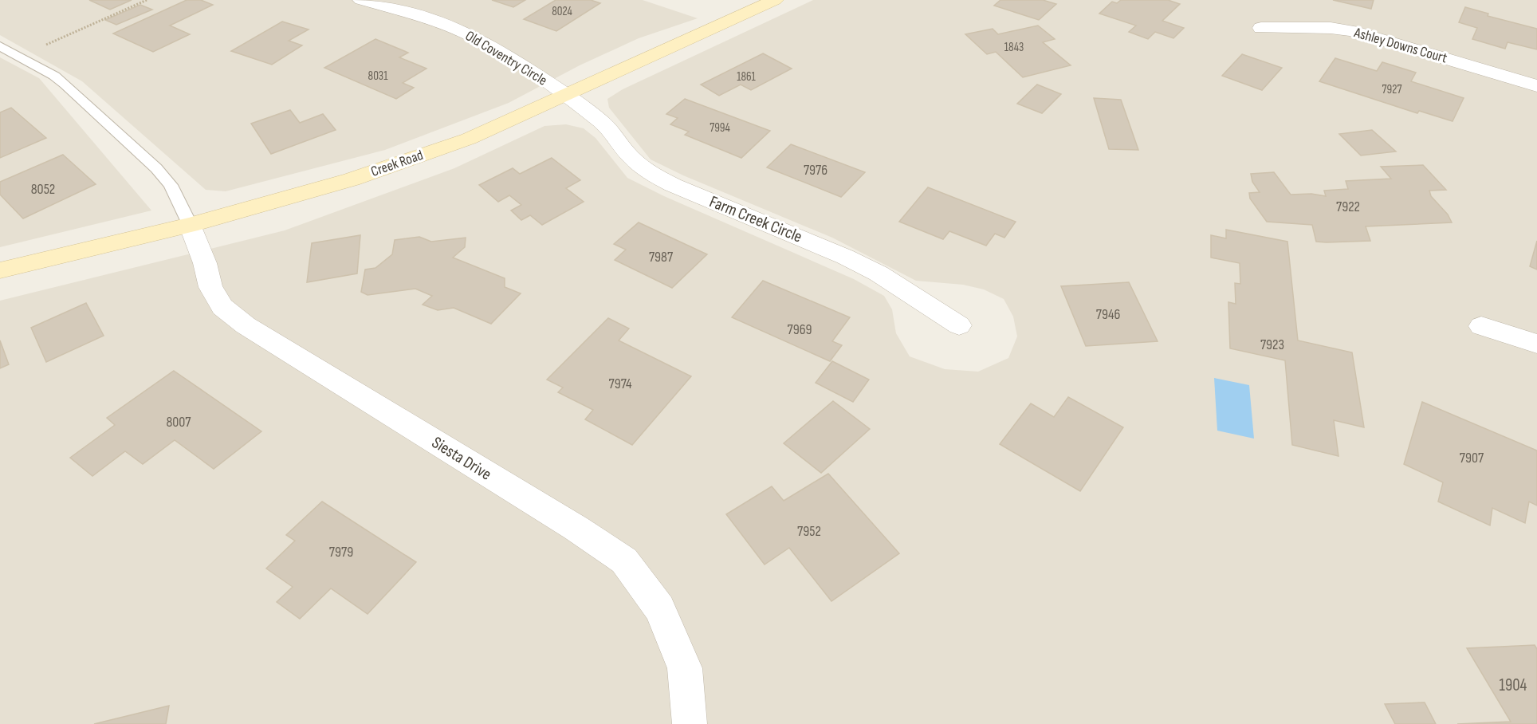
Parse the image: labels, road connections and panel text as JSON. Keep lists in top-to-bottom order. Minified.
{"streets":{"street":["Ashley Downs Court","Old Coventry Circle","Creek Road","Farm Creek Circle","Siesta Drive"]},"crossings":[["Old Coventry Circle","Creek Road"],["Old Coventry Circle","Farm Creek Circle"],["Creek Road","Farm Creek Circle"],["Creek Road","Siesta Drive"]],"house_numbers":["8024","1843","8031","1861","7927","7994","7976","8052","7922","7987","7946","7969","7923","7974","8007","7907","7952","7979","1904"]}
